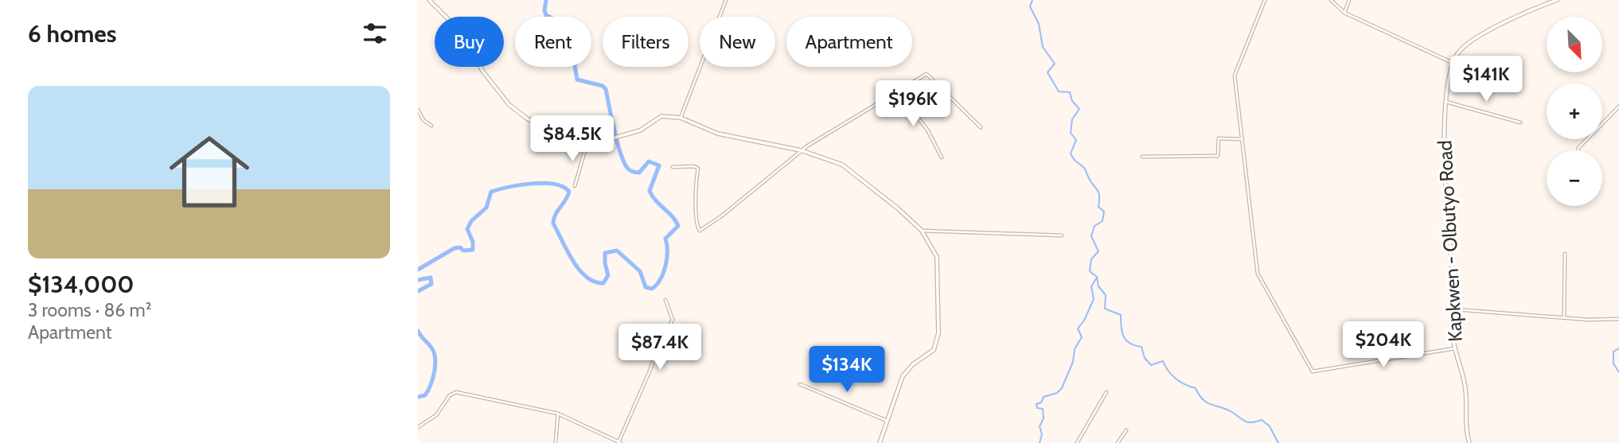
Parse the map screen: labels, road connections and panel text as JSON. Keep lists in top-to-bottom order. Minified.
{"streets":{"street":["Kapkwen - Olbutyo Road"]},"north":"bottom right","page":{"heading":"6 homes","map_buttons":["+","−"],"chip":["Buy","Rent","Filters","New","Apartment"],"price":["$141K","$196K","$84.5K","$204K","$87.4K","$134K"],"list":[{"name":"$134,000","note":"3 rooms · 86 m² · Apartment"}]}}
